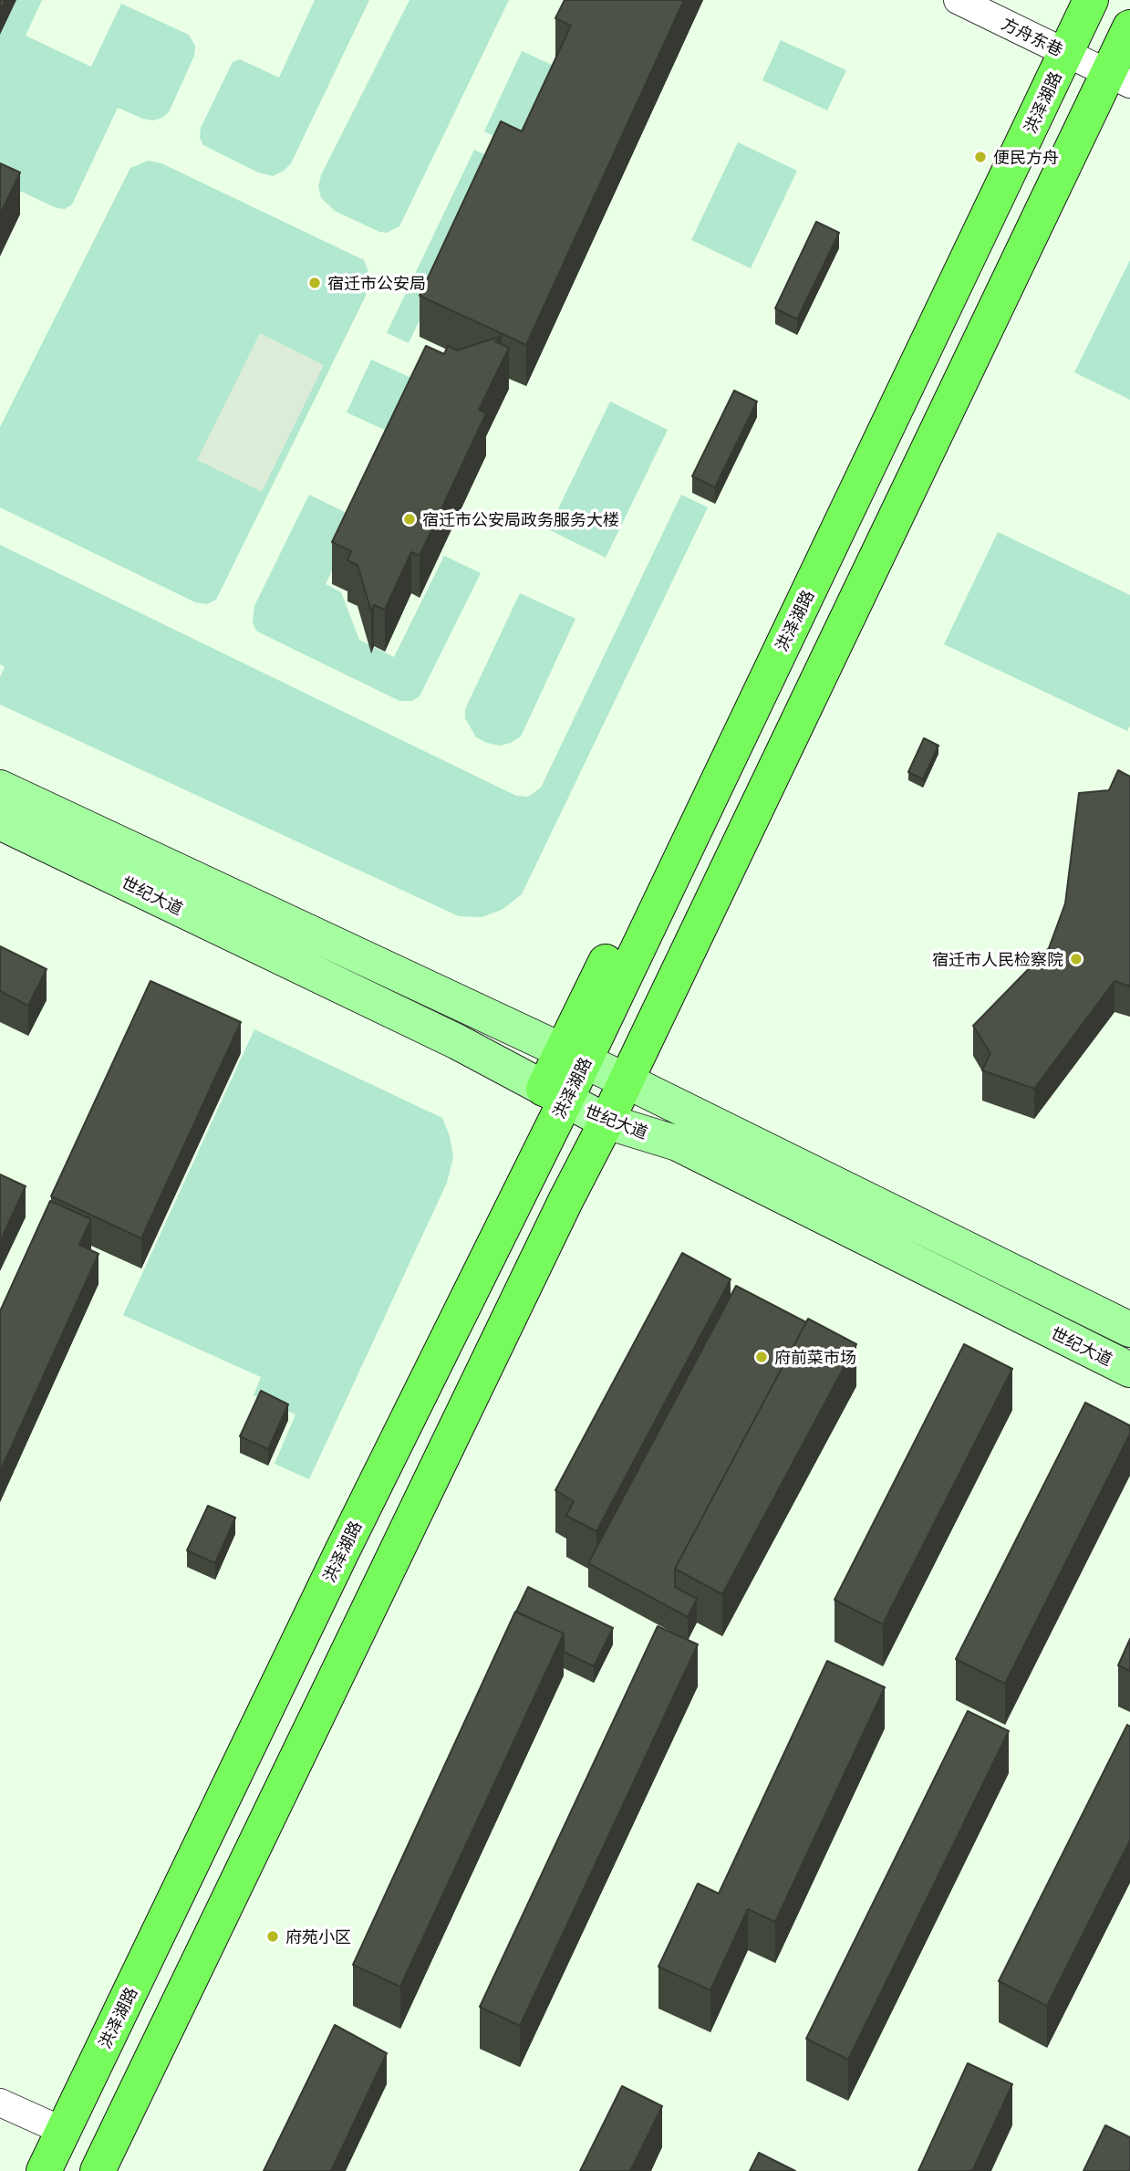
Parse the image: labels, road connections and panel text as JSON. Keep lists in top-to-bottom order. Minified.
{"streets":{"main road":["洪泽湖路"],"street":["方舟东巷","世纪大道"]},"crossings":[["方舟东巷","洪泽湖路"],["洪泽湖路","世纪大道"]],"places":["便民方舟","宿迁市公安局","宿迁市公安局政务服务大楼","宿迁市人民检察院","府前菜市场","府苑小区"]}
